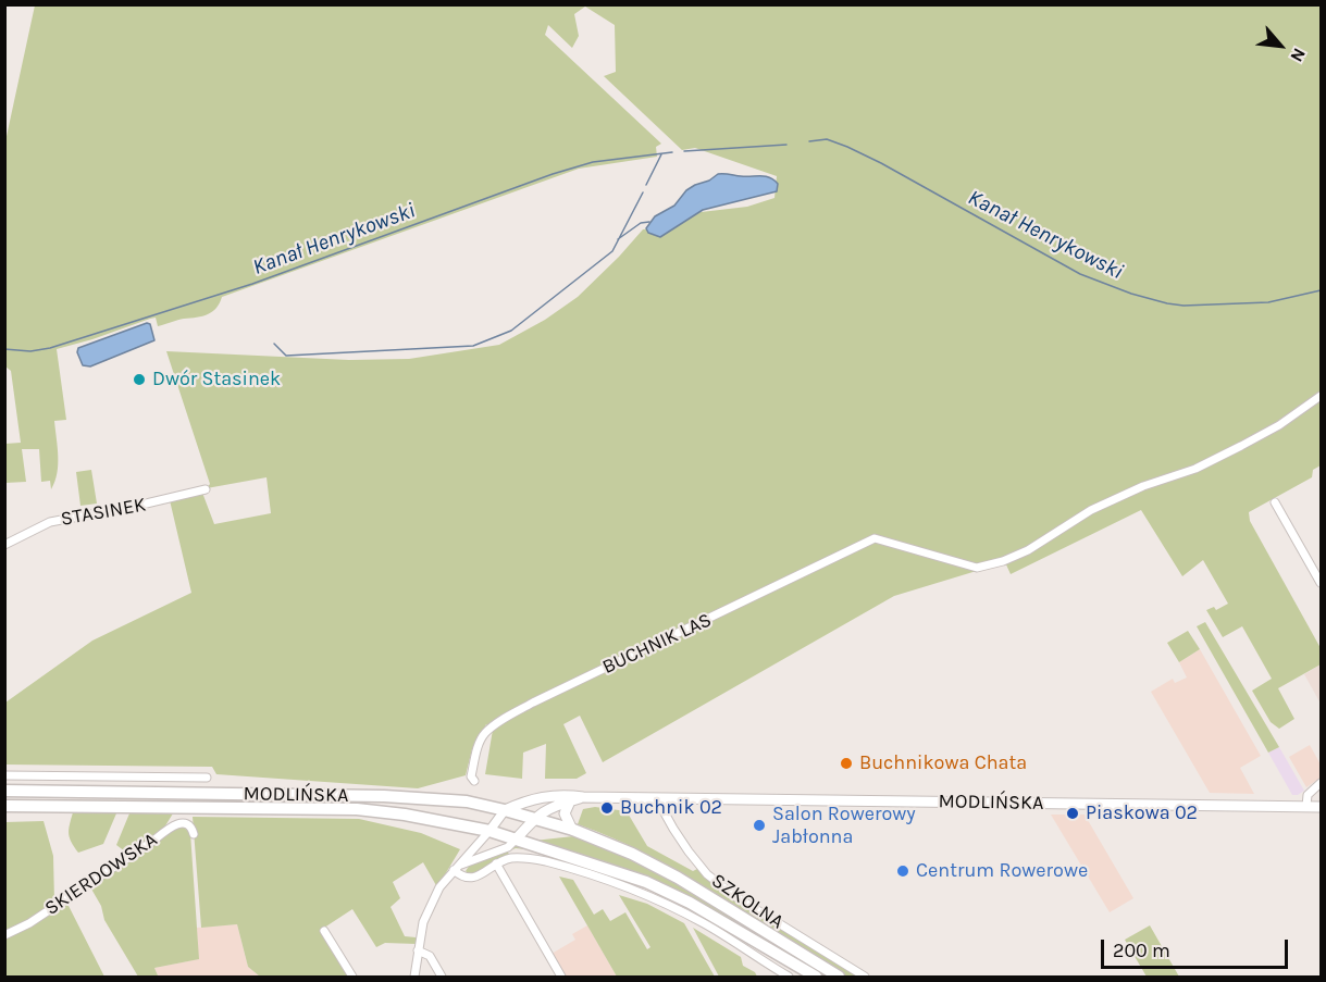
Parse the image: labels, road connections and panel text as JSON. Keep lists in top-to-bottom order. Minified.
{"streets":{"main road":["MODLIŃSKA"],"street":["STASINEK","BUCHNIK LAS","SKIERDOWSKA","SZKOLNA"]},"crossings":[["MODLIŃSKA","SZKOLNA"]],"water":["Kanał Henrykowski"],"places":["Dwór Stasinek","Buchnikowa Chata","Buchnik 02","Piaskowa 02","Salon Rowerowy Jabłonna","Centrum Rowerowe"],"scale_bar":"200 m","north":"bottom right"}
